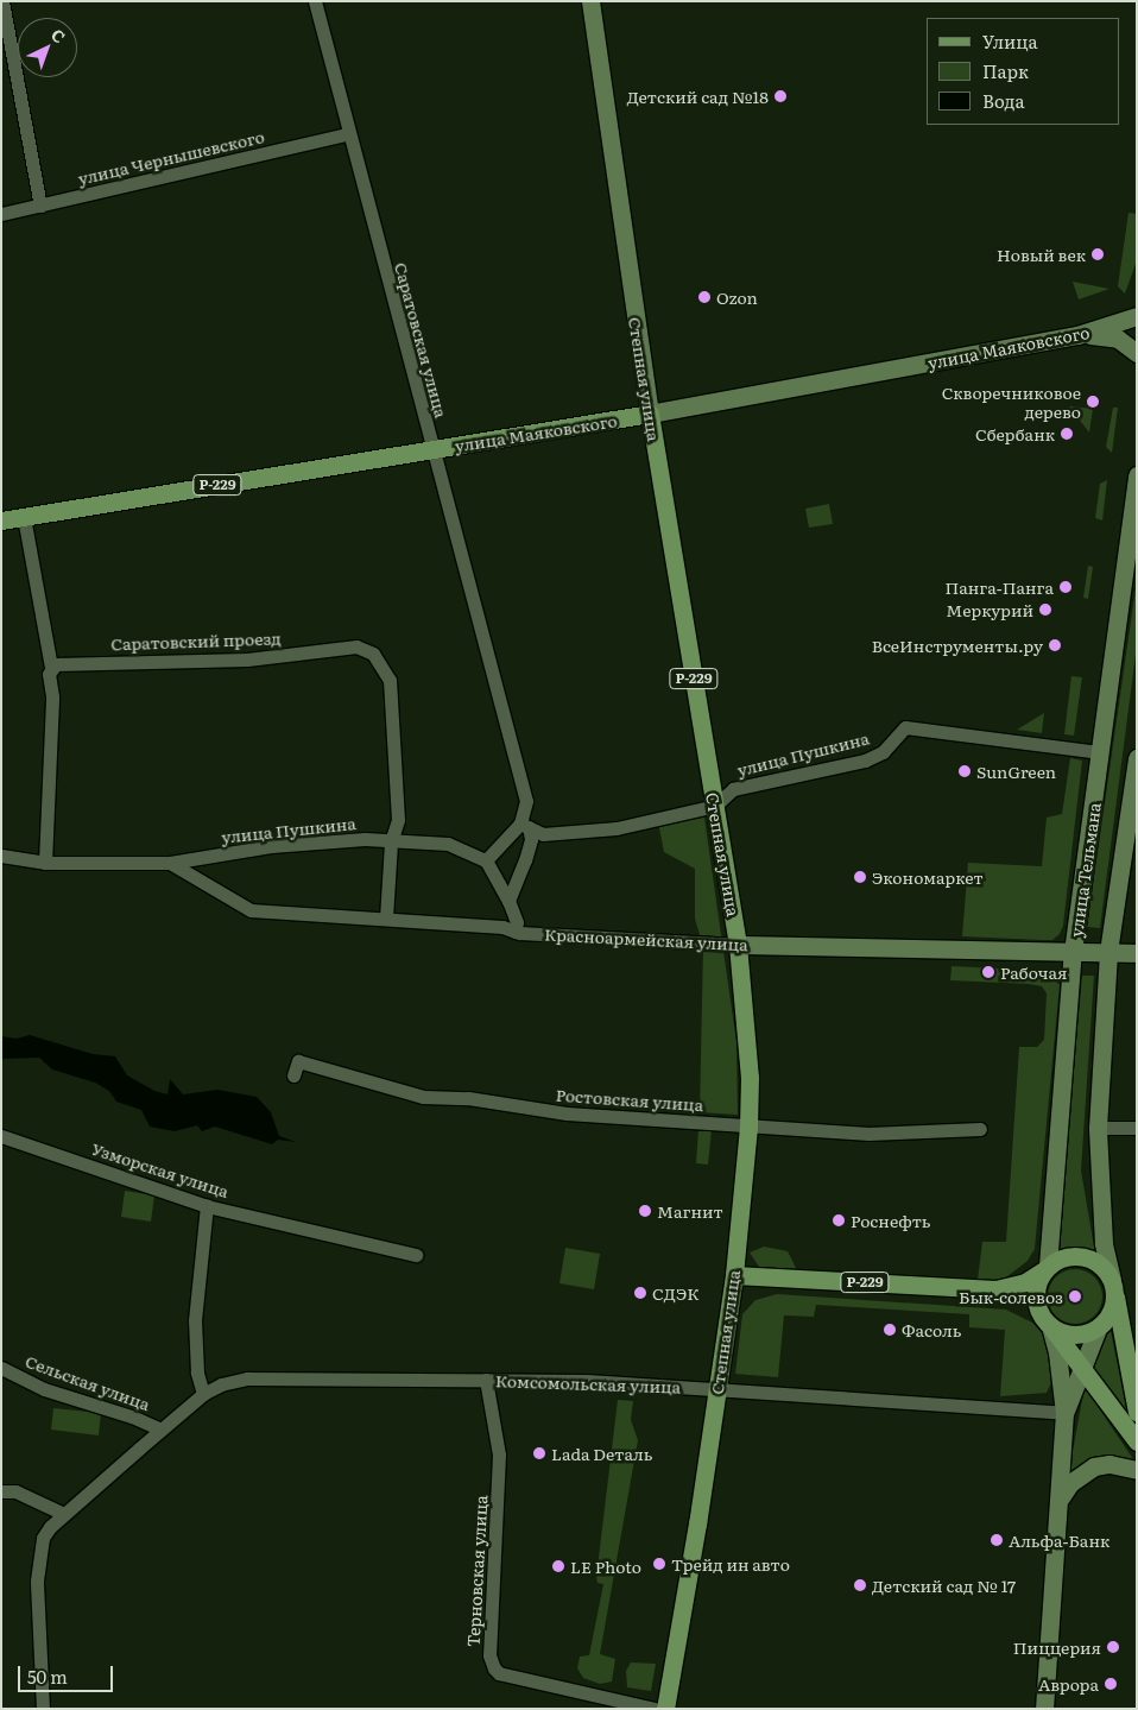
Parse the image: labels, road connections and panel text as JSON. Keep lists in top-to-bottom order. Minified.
{"streets":{"main road":["улица Маяковского","Степная улица","Р-229","улица Тельмана","Красноармейская улица"],"street":["улица Чернышевского","Саратовская улица","Саратовский проезд","улица Пушкина","Ростовская улица","Узморская улица","Сельская улица","Комсомольская улица","Терновская улица"]},"crossings":[["улица Чернышевского","Саратовская улица"],["Саратовская улица","улица Маяковского"],["Саратовская улица","улица Пушкина"],["улица Маяковского","Степная улица"],["Степная улица","Р-229"],["Степная улица","улица Пушкина"],["Степная улица","Красноармейская улица"],["Степная улица","Ростовская улица"],["Степная улица","Комсомольская улица"],["Р-229","улица Тельмана"],["Саратовский проезд","улица Пушкина"],["Саратовский проезд","Красноармейская улица"],["улица Пушкина","улица Тельмана"],["улица Пушкина","Красноармейская улица"],["улица Тельмана","Красноармейская улица"],["Сельская улица","Комсомольская улица"],["Комсомольская улица","Терновская улица"]],"places":["Детский сад №18","Новый век","Ozon","Скворечниковое дерево","Сбербанк","Панга-Панга","Меркурий","ВсеИнструменты.ру","SunGreen","Экономаркет","Рабочая","Магнит","Роснефть","СДЭК","Бык-солевоз","Фасоль","Lada Dеталь","Альфа-Банк","Трейд ин авто","LE Photo","Детский сад № 17","Пиццерия","Аврора"],"legend":["Улица","Парк","Вода"],"scale_bar":"50 m","north":"top right"}
